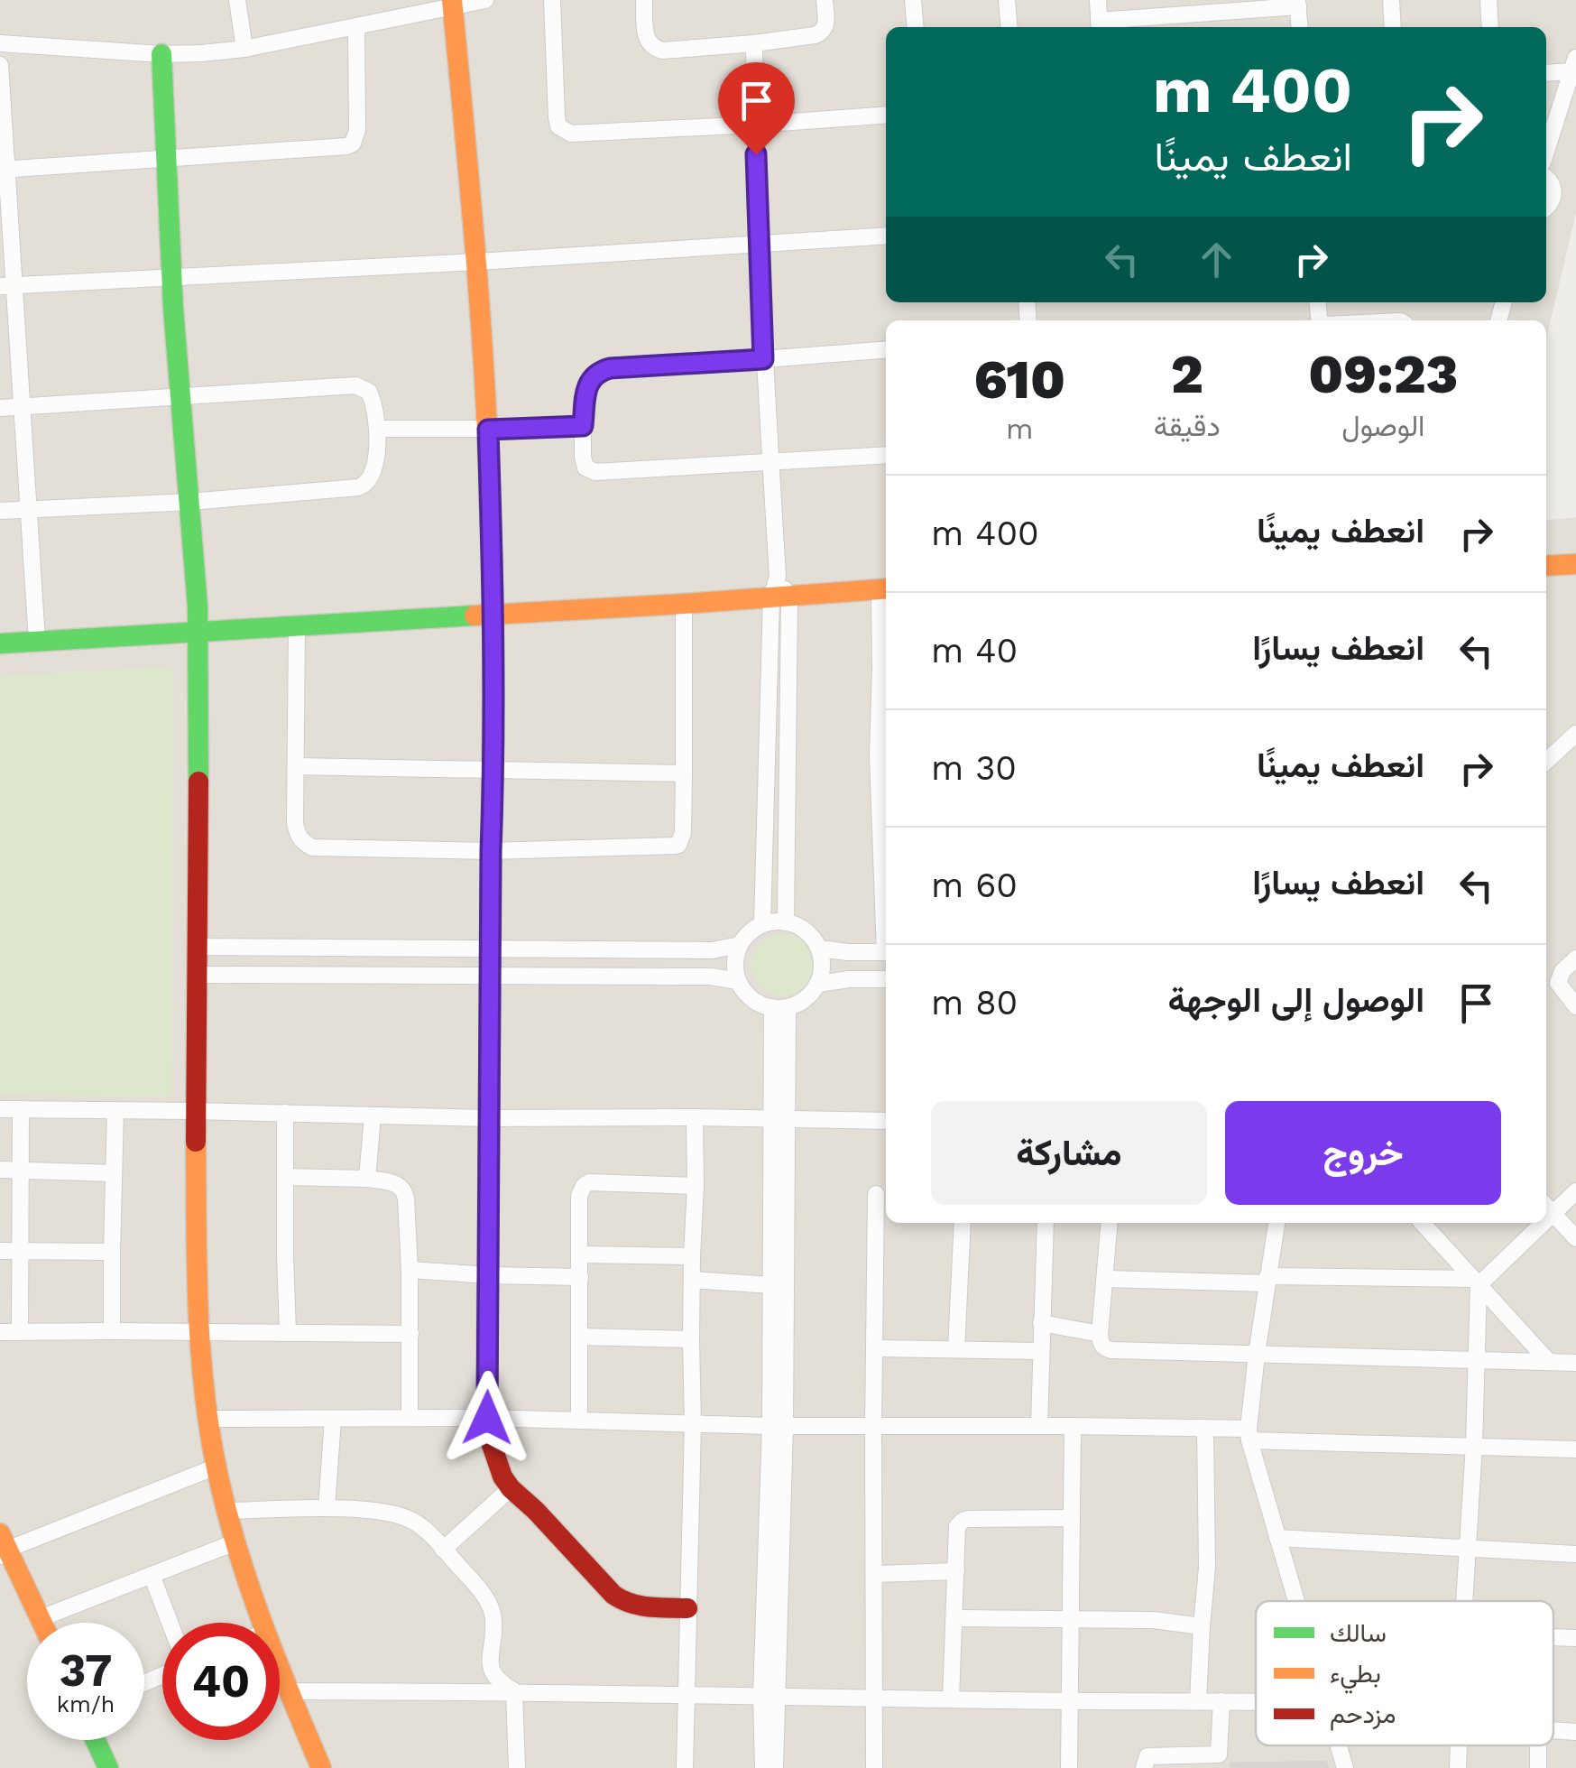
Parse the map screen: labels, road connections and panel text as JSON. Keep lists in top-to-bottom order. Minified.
{"legend":["سالك","بطيء","مزدحم"],"page":{"turn":["400 m","انعطف يمينًا"],"eta":["09:23","الوصول","2","دقيقة","610","m"],"list":[{"name":"انعطف يمينًا","value":"400 m"},{"name":"انعطف يسارًا","value":"40 m"},{"name":"انعطف يمينًا","value":"30 m"},{"name":"انعطف يسارًا","value":"60 m"},{"name":"الوصول إلى الوجهة","value":"80 m"}],"buttons":["خروج","مشاركة"],"speed":"37 km/h","limit":"40"}}
